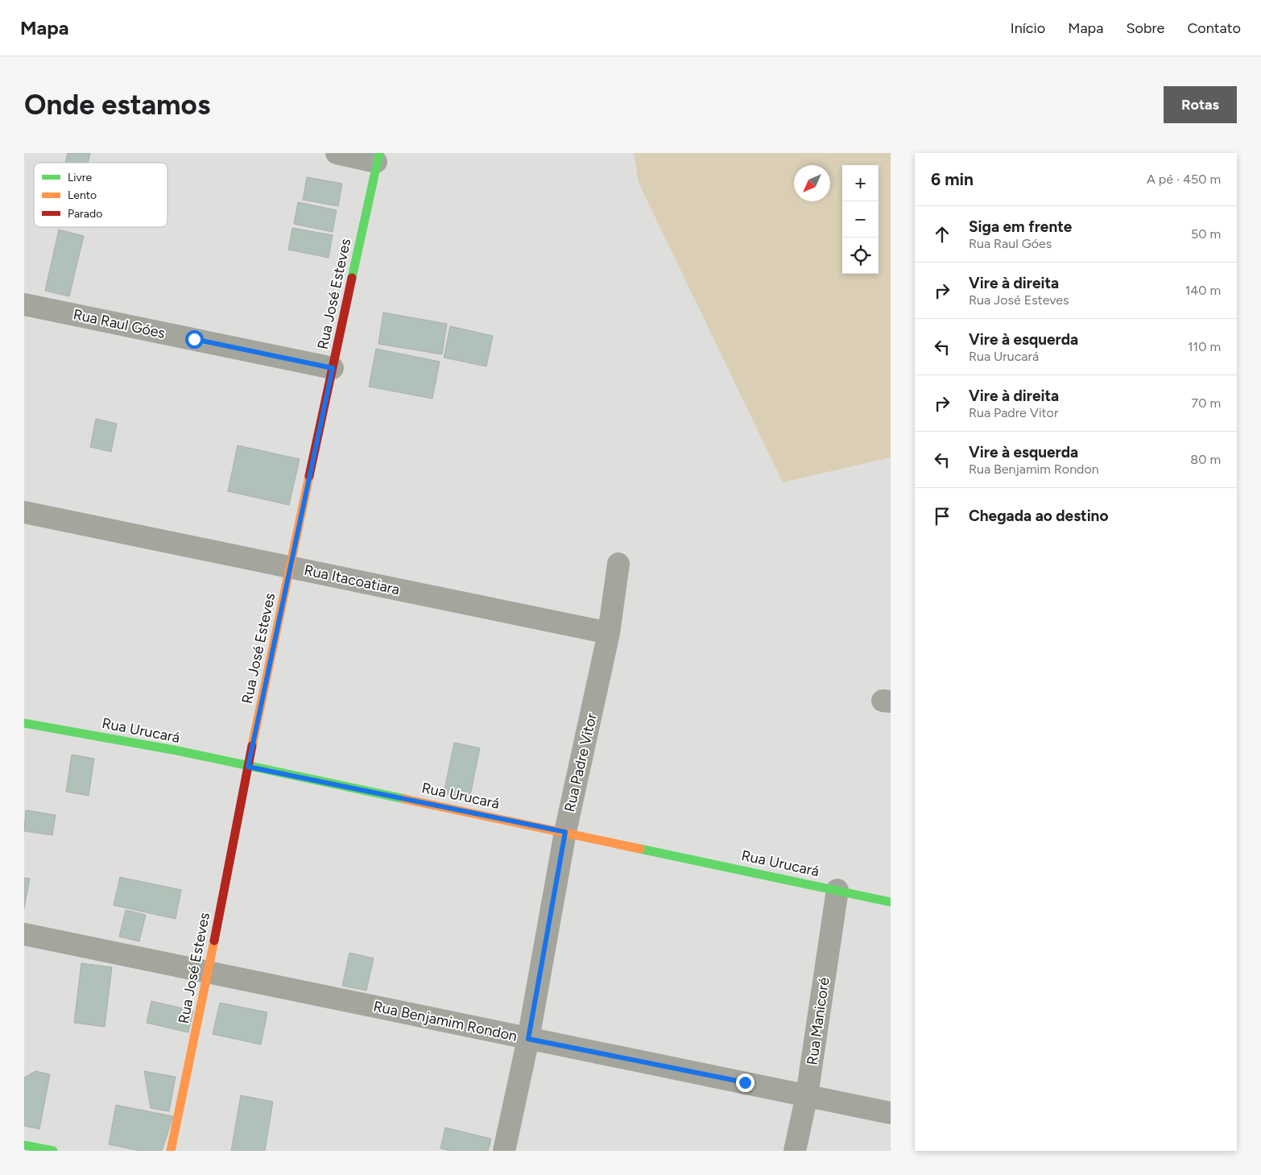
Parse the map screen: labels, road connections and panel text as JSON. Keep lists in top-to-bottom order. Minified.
{"streets":{"street":["Rua José Esteves","Rua Raul Góes","Rua Itacoatiara","Rua Urucará","Rua Padre Vitor","Rua Benjamim Rondon","Rua Manicoré"]},"crossings":[["Rua José Esteves","Rua Raul Góes"],["Rua José Esteves","Rua Itacoatiara"],["Rua José Esteves","Rua Urucará"],["Rua José Esteves","Rua Benjamim Rondon"],["Rua Itacoatiara","Rua Padre Vitor"],["Rua Urucará","Rua Padre Vitor"],["Rua Urucará","Rua Manicoré"],["Rua Padre Vitor","Rua Benjamim Rondon"],["Rua Benjamim Rondon","Rua Manicoré"]],"legend":["Livre","Lento","Parado"],"north":"bottom left","page":{"header":"Mapa","nav":["Início","Mapa","Sobre","Contato"],"buttons":"Rotas","title":"Onde estamos","heading":["6 min","A pé · 450 m"],"map_buttons":["+","−"],"list":[["Siga em frente","Rua Raul Góes","50 m"],["Vire à direita","Rua José Esteves","140 m"],["Vire à esquerda","Rua Urucará","110 m"],["Vire à direita","Rua Padre Vitor","70 m"],["Vire à esquerda","Rua Benjamim Rondon","80 m"],"Chegada ao destino"]}}
